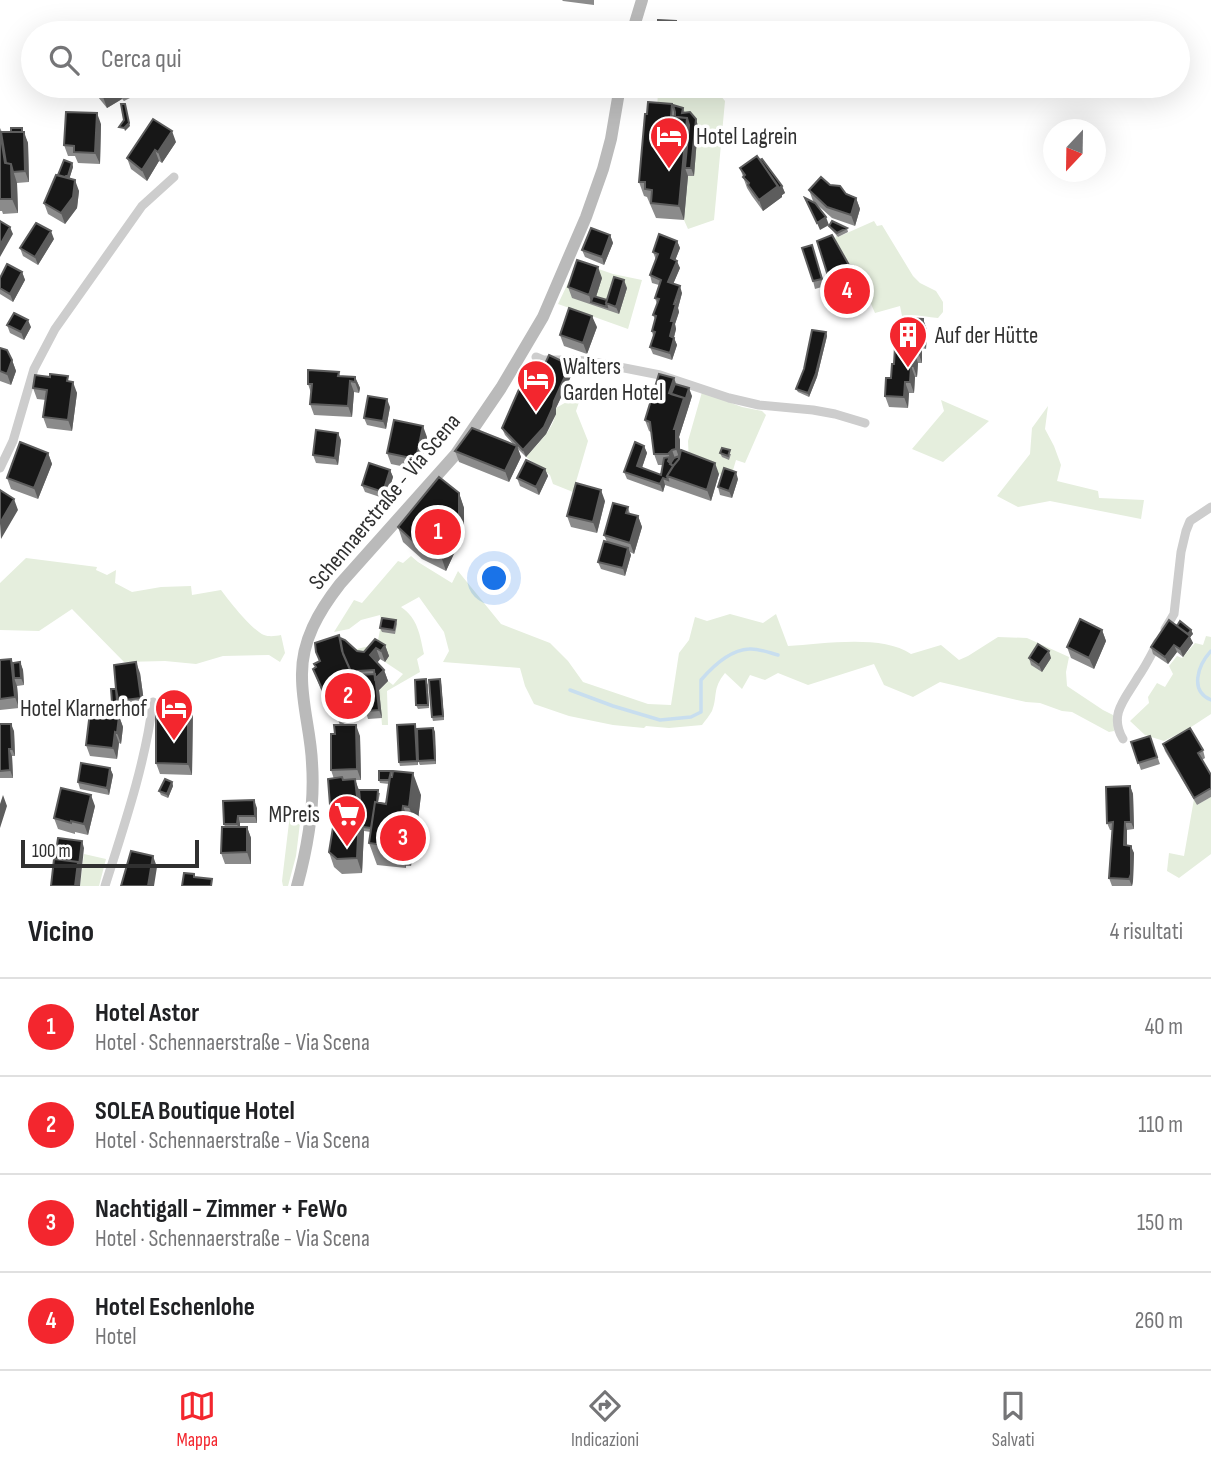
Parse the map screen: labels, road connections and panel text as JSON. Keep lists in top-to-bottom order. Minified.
{"streets":{"street":["Schennaerstraße - Via Scena"]},"places":{"hotel":["Hotel Lagrein","Walters Garden Hotel","Hotel Klarnerhof"],"building":["Auf der Hütte"],"supermarket":["MPreis"]},"scale_bar":"100 m","north":"bottom","page":{"search":"Cerca qui","pins":["4","1","2","3"],"scale":"100 m","heading":["Vicino","4 risultati"],"list":[{"mark":"1","name":"Hotel Astor","note":"Hotel · Schennaerstraße - Via Scena","value":"40 m"},{"mark":"2","name":"SOLEA Boutique Hotel","note":"Hotel · Schennaerstraße - Via Scena","value":"110 m"},{"mark":"3","name":"Nachtigall - Zimmer + FeWo","note":"Hotel · Schennaerstraße - Via Scena","value":"150 m"},{"mark":"4","name":"Hotel Eschenlohe","note":"Hotel","value":"260 m"}],"nav":["Mappa","Indicazioni","Salvati"]}}
